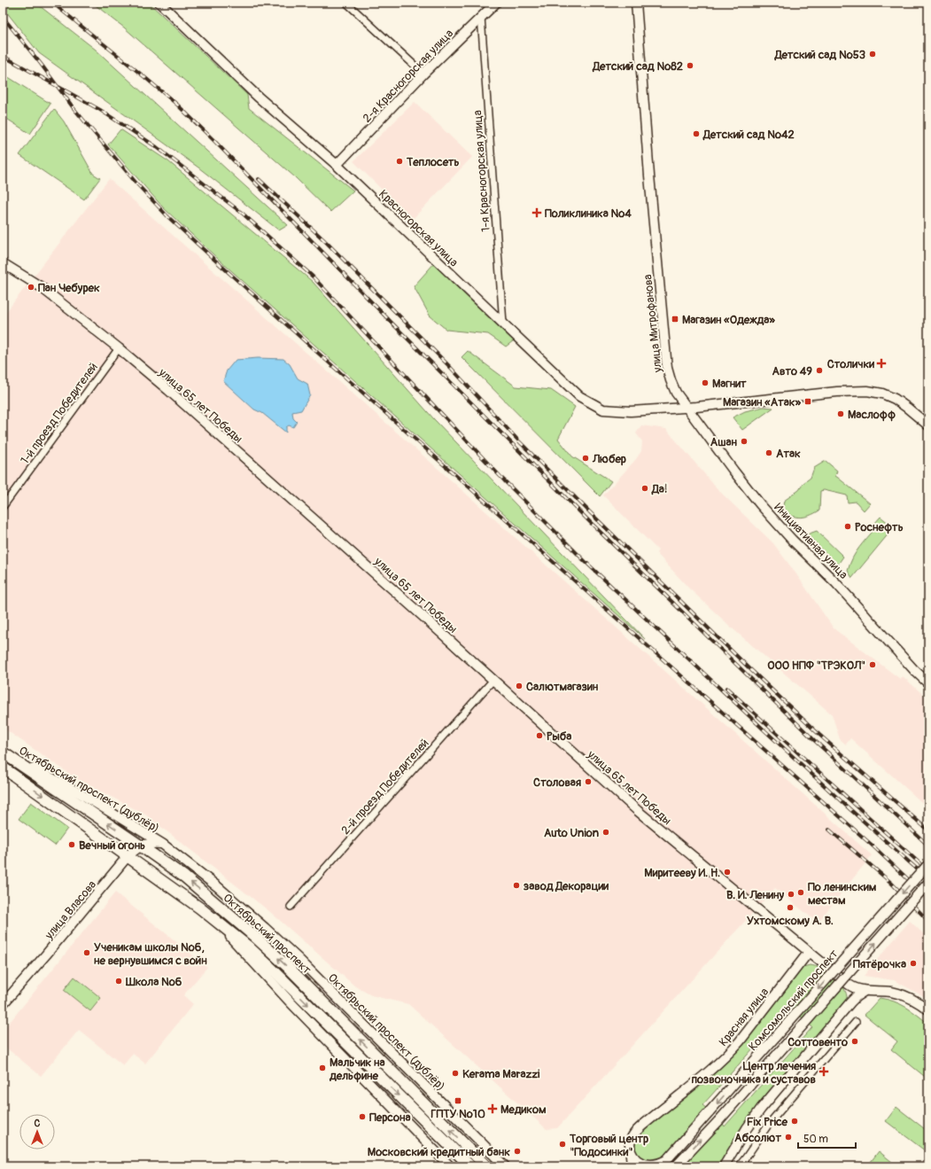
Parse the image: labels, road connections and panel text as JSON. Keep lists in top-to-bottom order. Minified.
{"streets":{"main road":["2-я Красногорская улица","Красногорская улица","улица Митрофанова","улица 65 лет Победы","Инициативная улица","Октябрьский проспект (дублёр)","улица Власова","Октябрьский проспект","Комсомольский проспект","Красная улица"],"street":["1-я Красногорская улица","1-й проезд Победителей","2-й проезд Победителей"]},"crossings":[["2-я Красногорская улица","1-я Красногорская улица"],["2-я Красногорская улица","Красногорская улица"],["1-я Красногорская улица","Красногорская улица"],["Красногорская улица","улица Митрофанова"],["Красногорская улица","Инициативная улица"],["улица Митрофанова","Инициативная улица"],["улица 65 лет Победы","1-й проезд Победителей"],["улица 65 лет Победы","2-й проезд Победителей"],["улица 65 лет Победы","Красная улица"],["Октябрьский проспект (дублёр)","Октябрьский проспект"],["улица Власова","Октябрьский проспект"]],"places":{"other":["Детский сад №53","Детский сад №82","Детский сад №42","Теплосеть","Пан Чебурек","Авто 49","Магнит","Маслофф","Ашан","Атак","Любер","Да!","Роснефть","ООО НПФ \"ТРЭКОЛ\"","Салютмагазин","Рыба","Столовая","Auto Union","Вечный огонь","Миритееву И. Н.","завод Декорации","По ленинским местам","В. И. Ленину","Ухтомскому А. В.","Ученикам школы №6, не вернувшимся с войн","Пятёрочка","Школа №6","Соттовенто","Мальчик на дельфине","Kerama Marazzi","Персона","Fix Price","Абсолют","Торговый центр \"Подосинки\"","Московский кредитный банк"],"health":["Поликлиника №4","Столички","Центр лечения позвоночника и суставов","Медиком"],"transit":["Магазин «Одежда»","Магазин «Атак»","ГПТУ №10"]},"scale_bar":"50 m","north":"top"}
